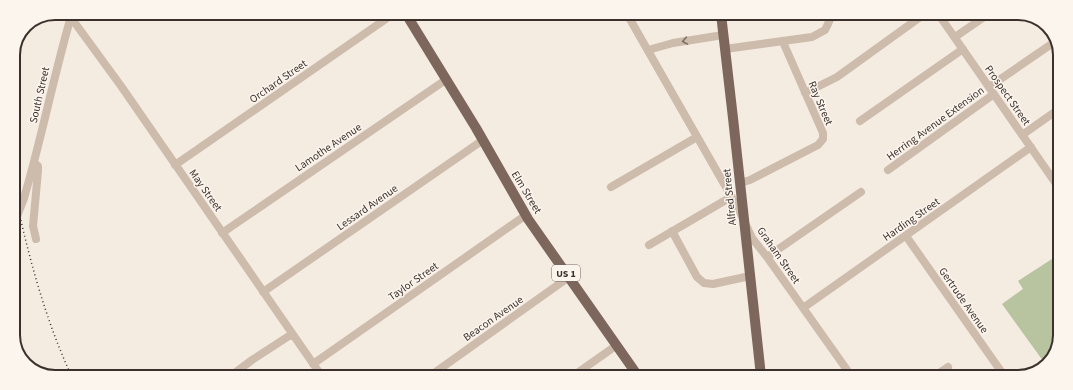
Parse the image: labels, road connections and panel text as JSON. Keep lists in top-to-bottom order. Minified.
{"streets":{"main road":["Elm Street","Alfred Street","US 1"],"street":["Orchard Street","South Street","Prospect Street","Ray Street","Herring Avenue Extension","Lamothe Avenue","May Street","Lessard Avenue","Harding Street","Graham Street","Taylor Street","Gertrude Avenue","Beacon Avenue"]},"crossings":[["Orchard Street","May Street"],["Prospect Street","Herring Avenue Extension"],["Prospect Street","Harding Street"],["Ray Street","Alfred Street"],["Lamothe Avenue","May Street"],["Lamothe Avenue","Elm Street"],["May Street","Lessard Avenue"],["May Street","Taylor Street"],["Elm Street","Lessard Avenue"],["Elm Street","Taylor Street"],["Elm Street","Beacon Avenue"],["Alfred Street","Graham Street"],["Harding Street","Graham Street"],["Harding Street","Gertrude Avenue"]]}
